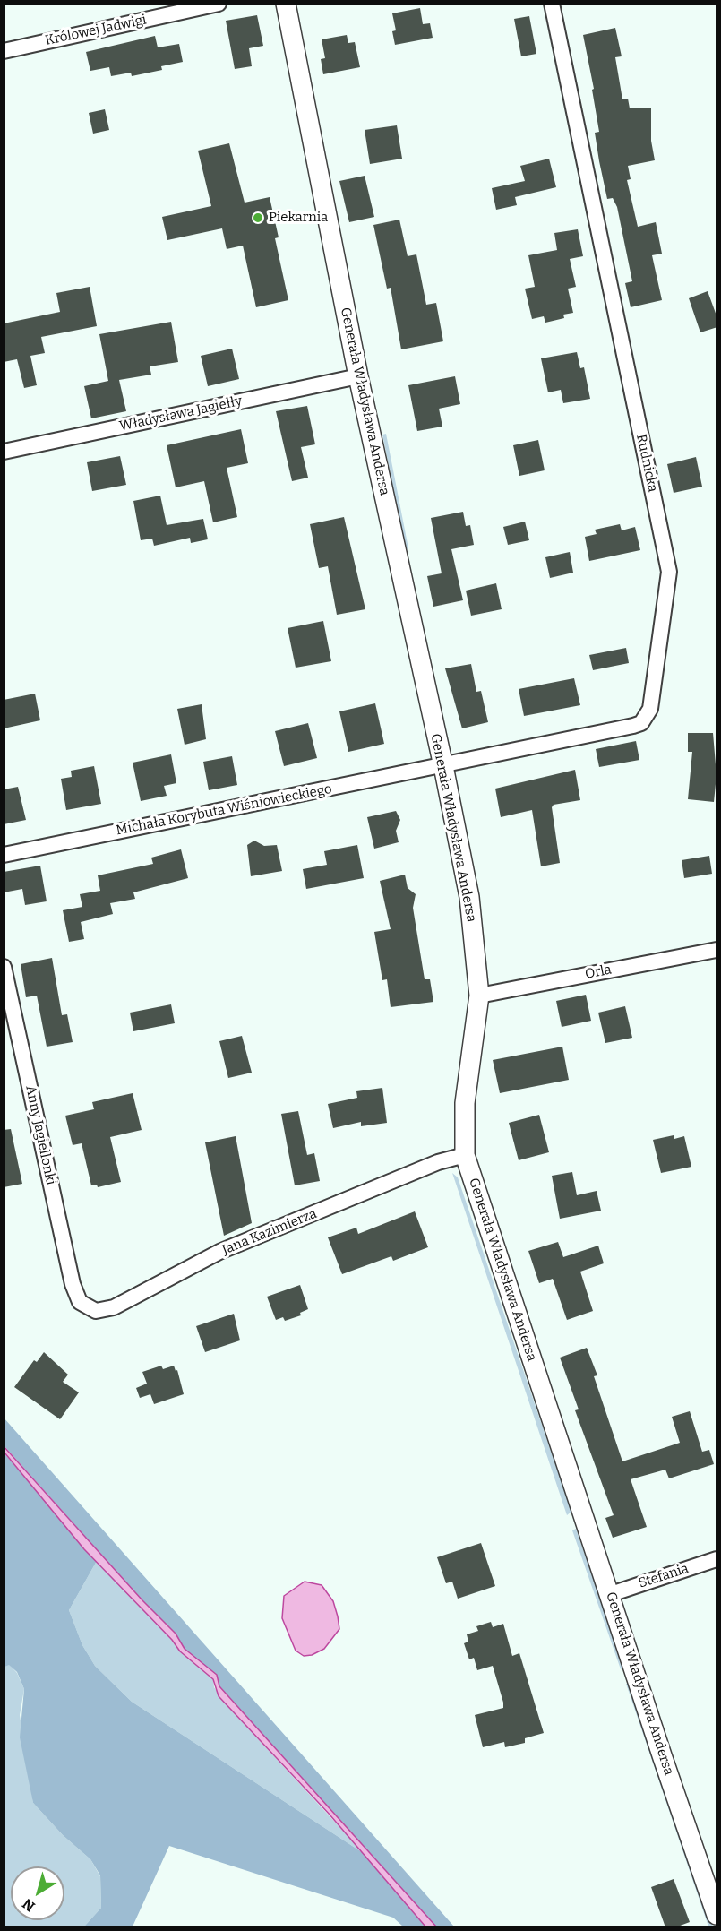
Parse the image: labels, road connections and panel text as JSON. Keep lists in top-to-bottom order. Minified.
{"streets":{"street":["Królowej Jadwigi","Generała Władysława Andersa","Władysława Jagiełły","Rudnicka","Michała Korybuta Wiśniowieckiego","Orla","Anny Jagiellonki","Jana Kazimierza","Stefania"]},"crossings":[["Generała Władysława Andersa","Władysława Jagiełły"],["Generała Władysława Andersa","Rudnicka"],["Generała Władysława Andersa","Michała Korybuta Wiśniowieckiego"],["Generała Władysława Andersa","Orla"],["Generała Władysława Andersa","Jana Kazimierza"],["Generała Władysława Andersa","Stefania"],["Rudnicka","Michała Korybuta Wiśniowieckiego"],["Anny Jagiellonki","Jana Kazimierza"]],"places":["Piekarnia"],"north":"bottom left"}
